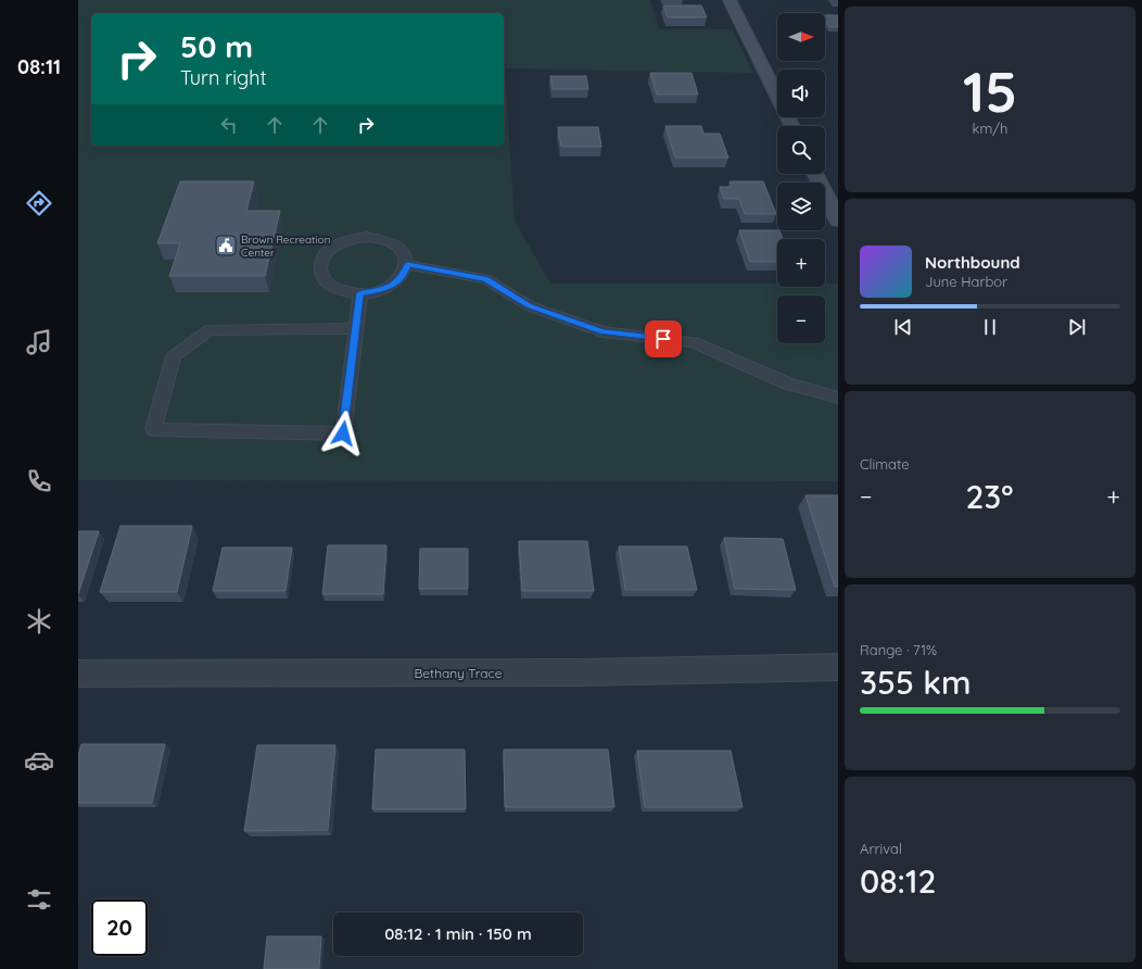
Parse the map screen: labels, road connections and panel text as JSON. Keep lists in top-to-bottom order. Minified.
{"streets":{"street":["Bethany Trace"]},"places":{"public building":["Brown Recreation Center"]},"north":"right","page":{"tabs":"08:11","tile":[["15","km/h"],"Climate",["Range · 71%","355 km"],["Arrival","08:12"]],"map_buttons":["+","−"],"turn":["50 m","Turn right"],"song":["Northbound","June Harbor"],"heat":["−","23°","+"],"limit":"20","trip":"08:12 · 1 min · 150 m"}}
